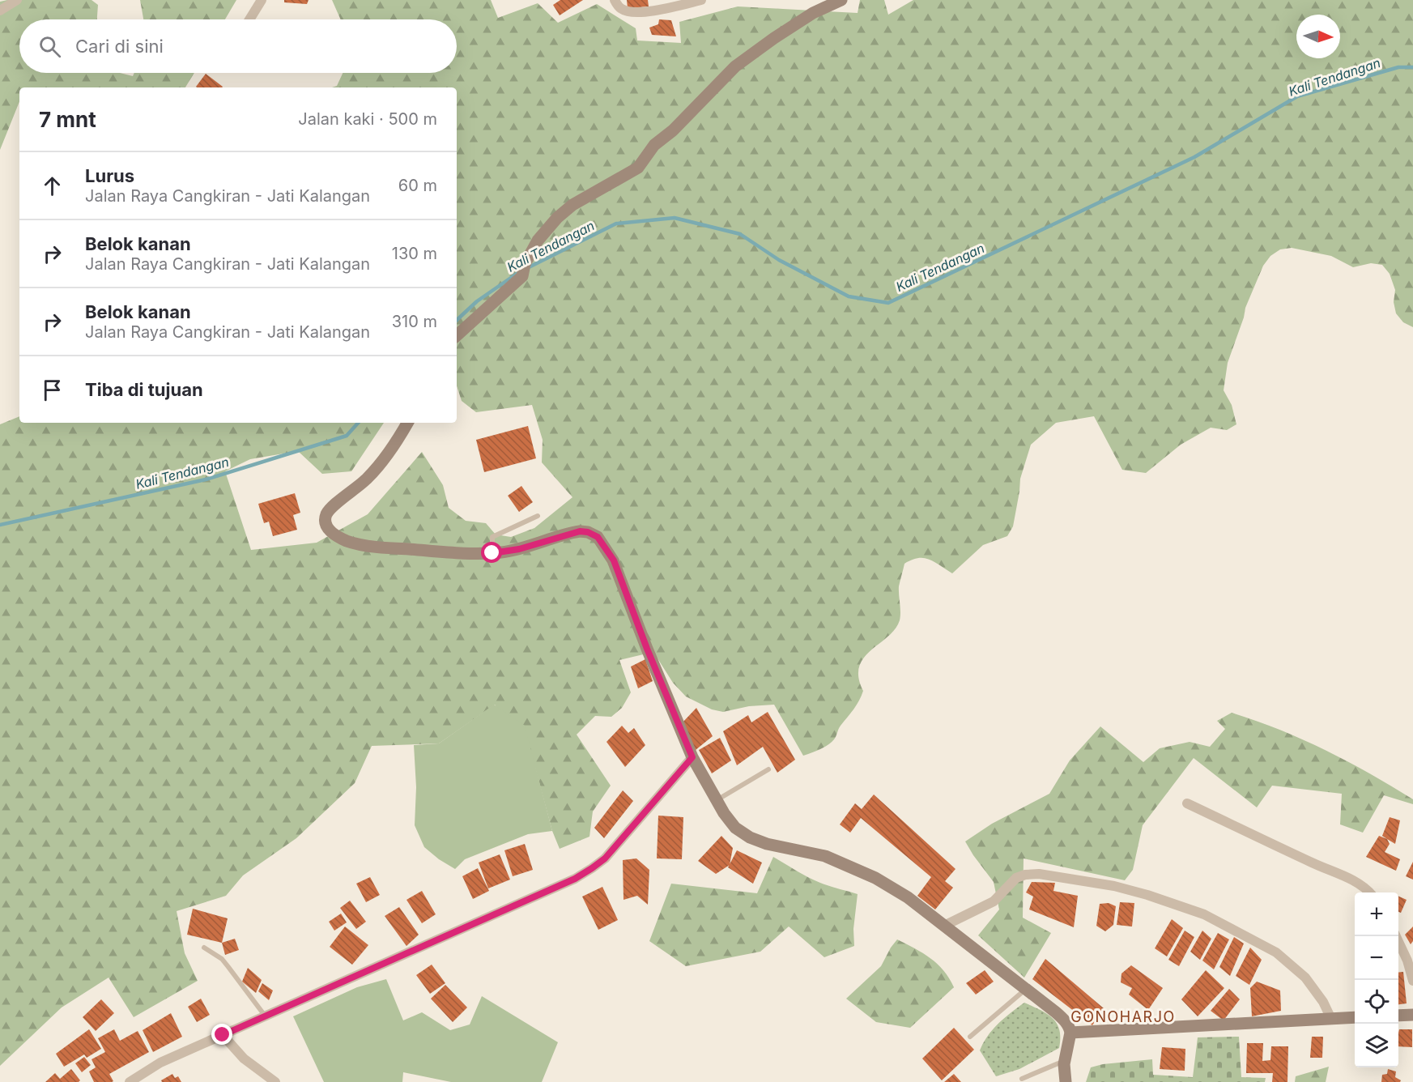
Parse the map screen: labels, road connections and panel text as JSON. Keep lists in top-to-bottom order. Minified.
{"districts":["GONOHARJO"],"water":["Kali Tendangan"],"north":"right","page":{"search":"Cari di sini","heading":["7 mnt","Jalan kaki · 500 m"],"list":[["Lurus","Jalan Raya Cangkiran - Jati Kalangan","60 m"],["Belok kanan","Jalan Raya Cangkiran - Jati Kalangan","130 m"],["Belok kanan","Jalan Raya Cangkiran - Jati Kalangan","310 m"],"Tiba di tujuan"],"map_buttons":["+","−"]}}
